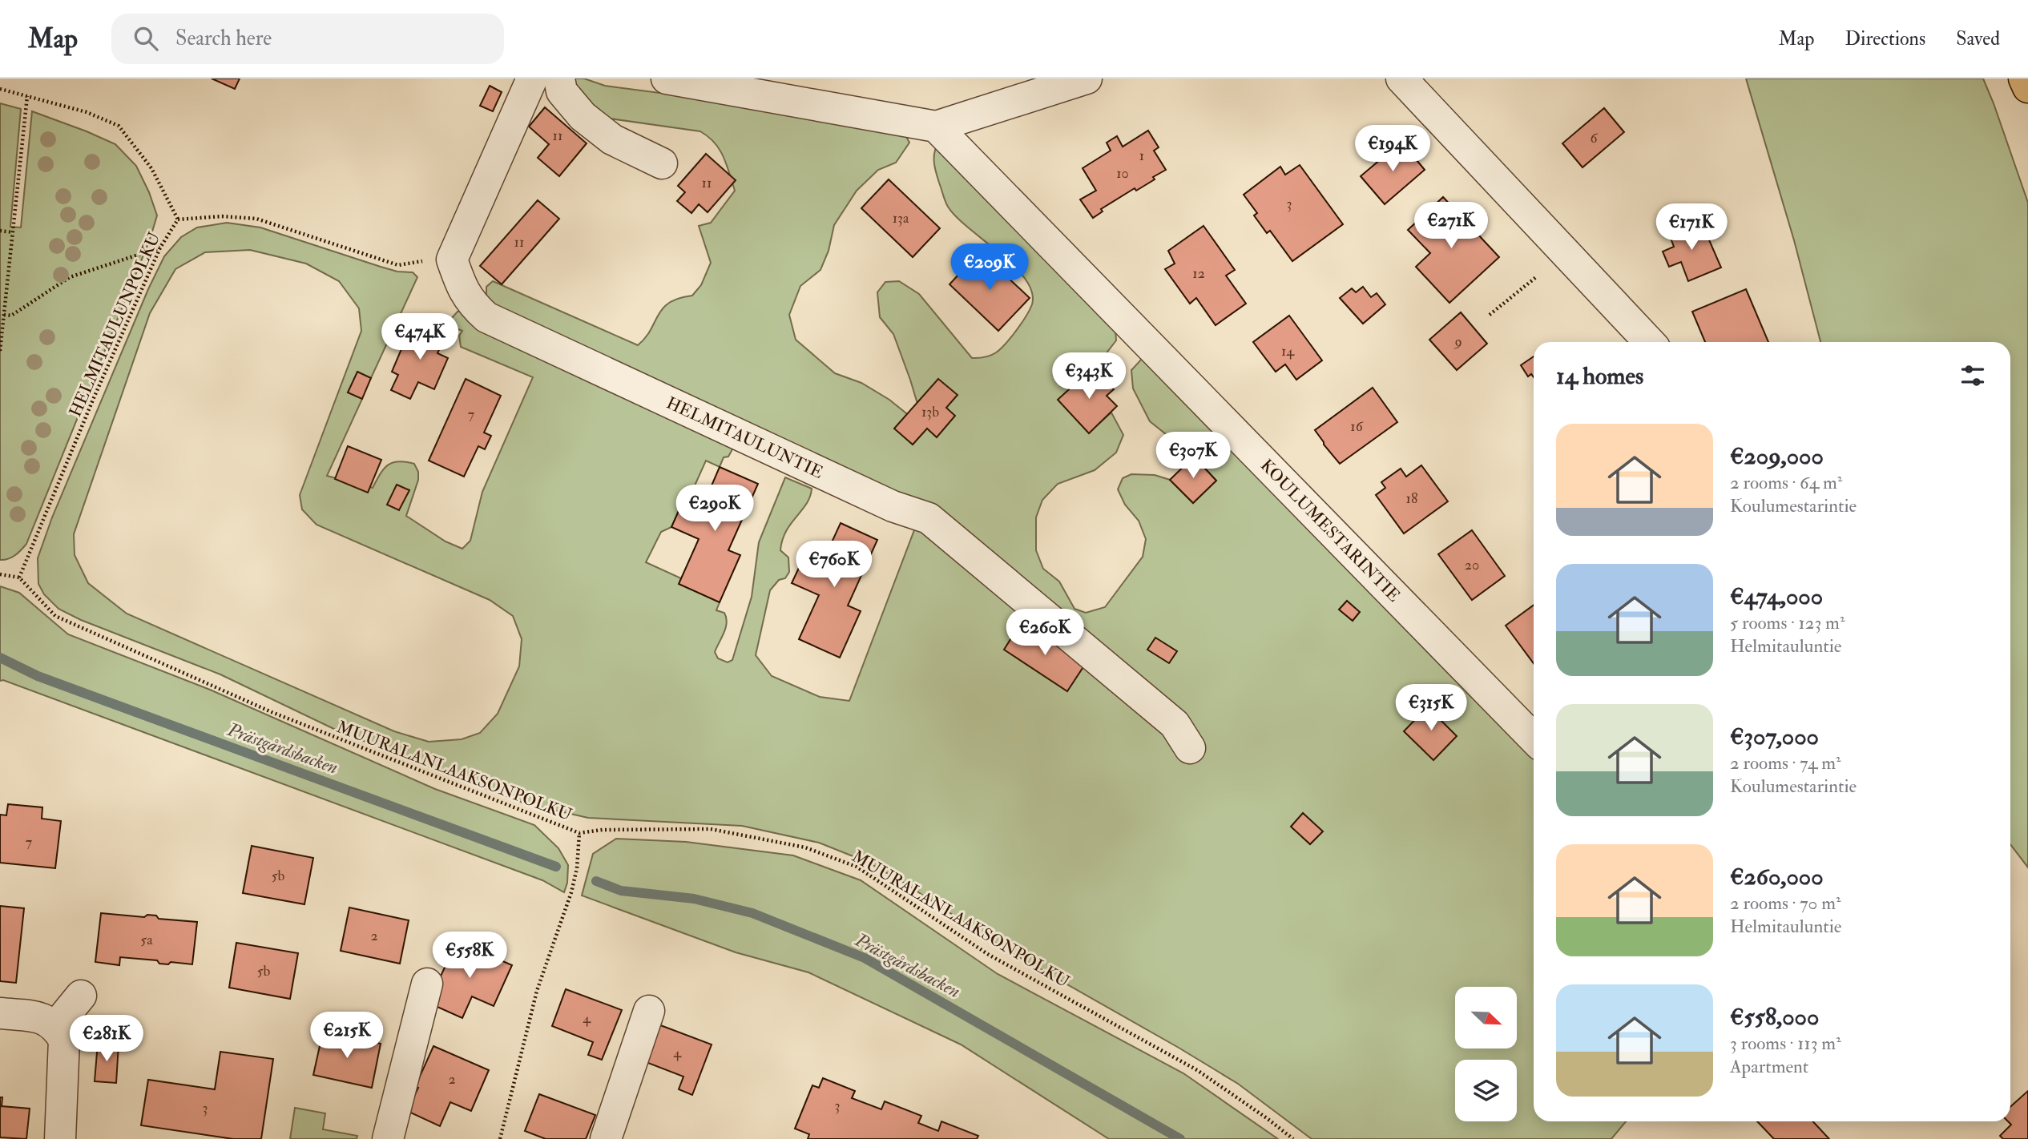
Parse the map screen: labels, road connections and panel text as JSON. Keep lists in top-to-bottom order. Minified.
{"streets":{"street":["HELMITAULUNTIE","KOULUMESTARINTIE"],"path":["HELMITAULUNPOLKU","MUURALANLAAKSONPOLKU"]},"crossings":[["HELMITAULUNPOLKU","HELMITAULUNTIE"],["HELMITAULUNPOLKU","MUURALANLAAKSONPOLKU"]],"water":["Prästgårdsbacken"],"house_numbers":["11","6","1","10","11","3","13a","11","12","9","14","13b","7","16","18","20","7","5b","2","5a","5b","4","4","2","3","3"],"north":"bottom right","page":{"header":"Map","search":"Search here","nav":["Map","Directions","Saved"],"price":["€194K","€271K","€171K","€209K","€474K","€343K","€307K","€290K","€760K","€260K","€315K","€558K","€215K","€281K"],"heading":"14 homes","list":[{"name":"€209,000","note":"2 rooms · 64 m² · Koulumestarintie"},{"name":"€474,000","note":"5 rooms · 123 m² · Helmitauluntie"},{"name":"€307,000","note":"2 rooms · 74 m² · Koulumestarintie"},{"name":"€260,000","note":"2 rooms · 70 m² · Helmitauluntie"},{"name":"€558,000","note":"3 rooms · 113 m² · Apartment"}]}}
